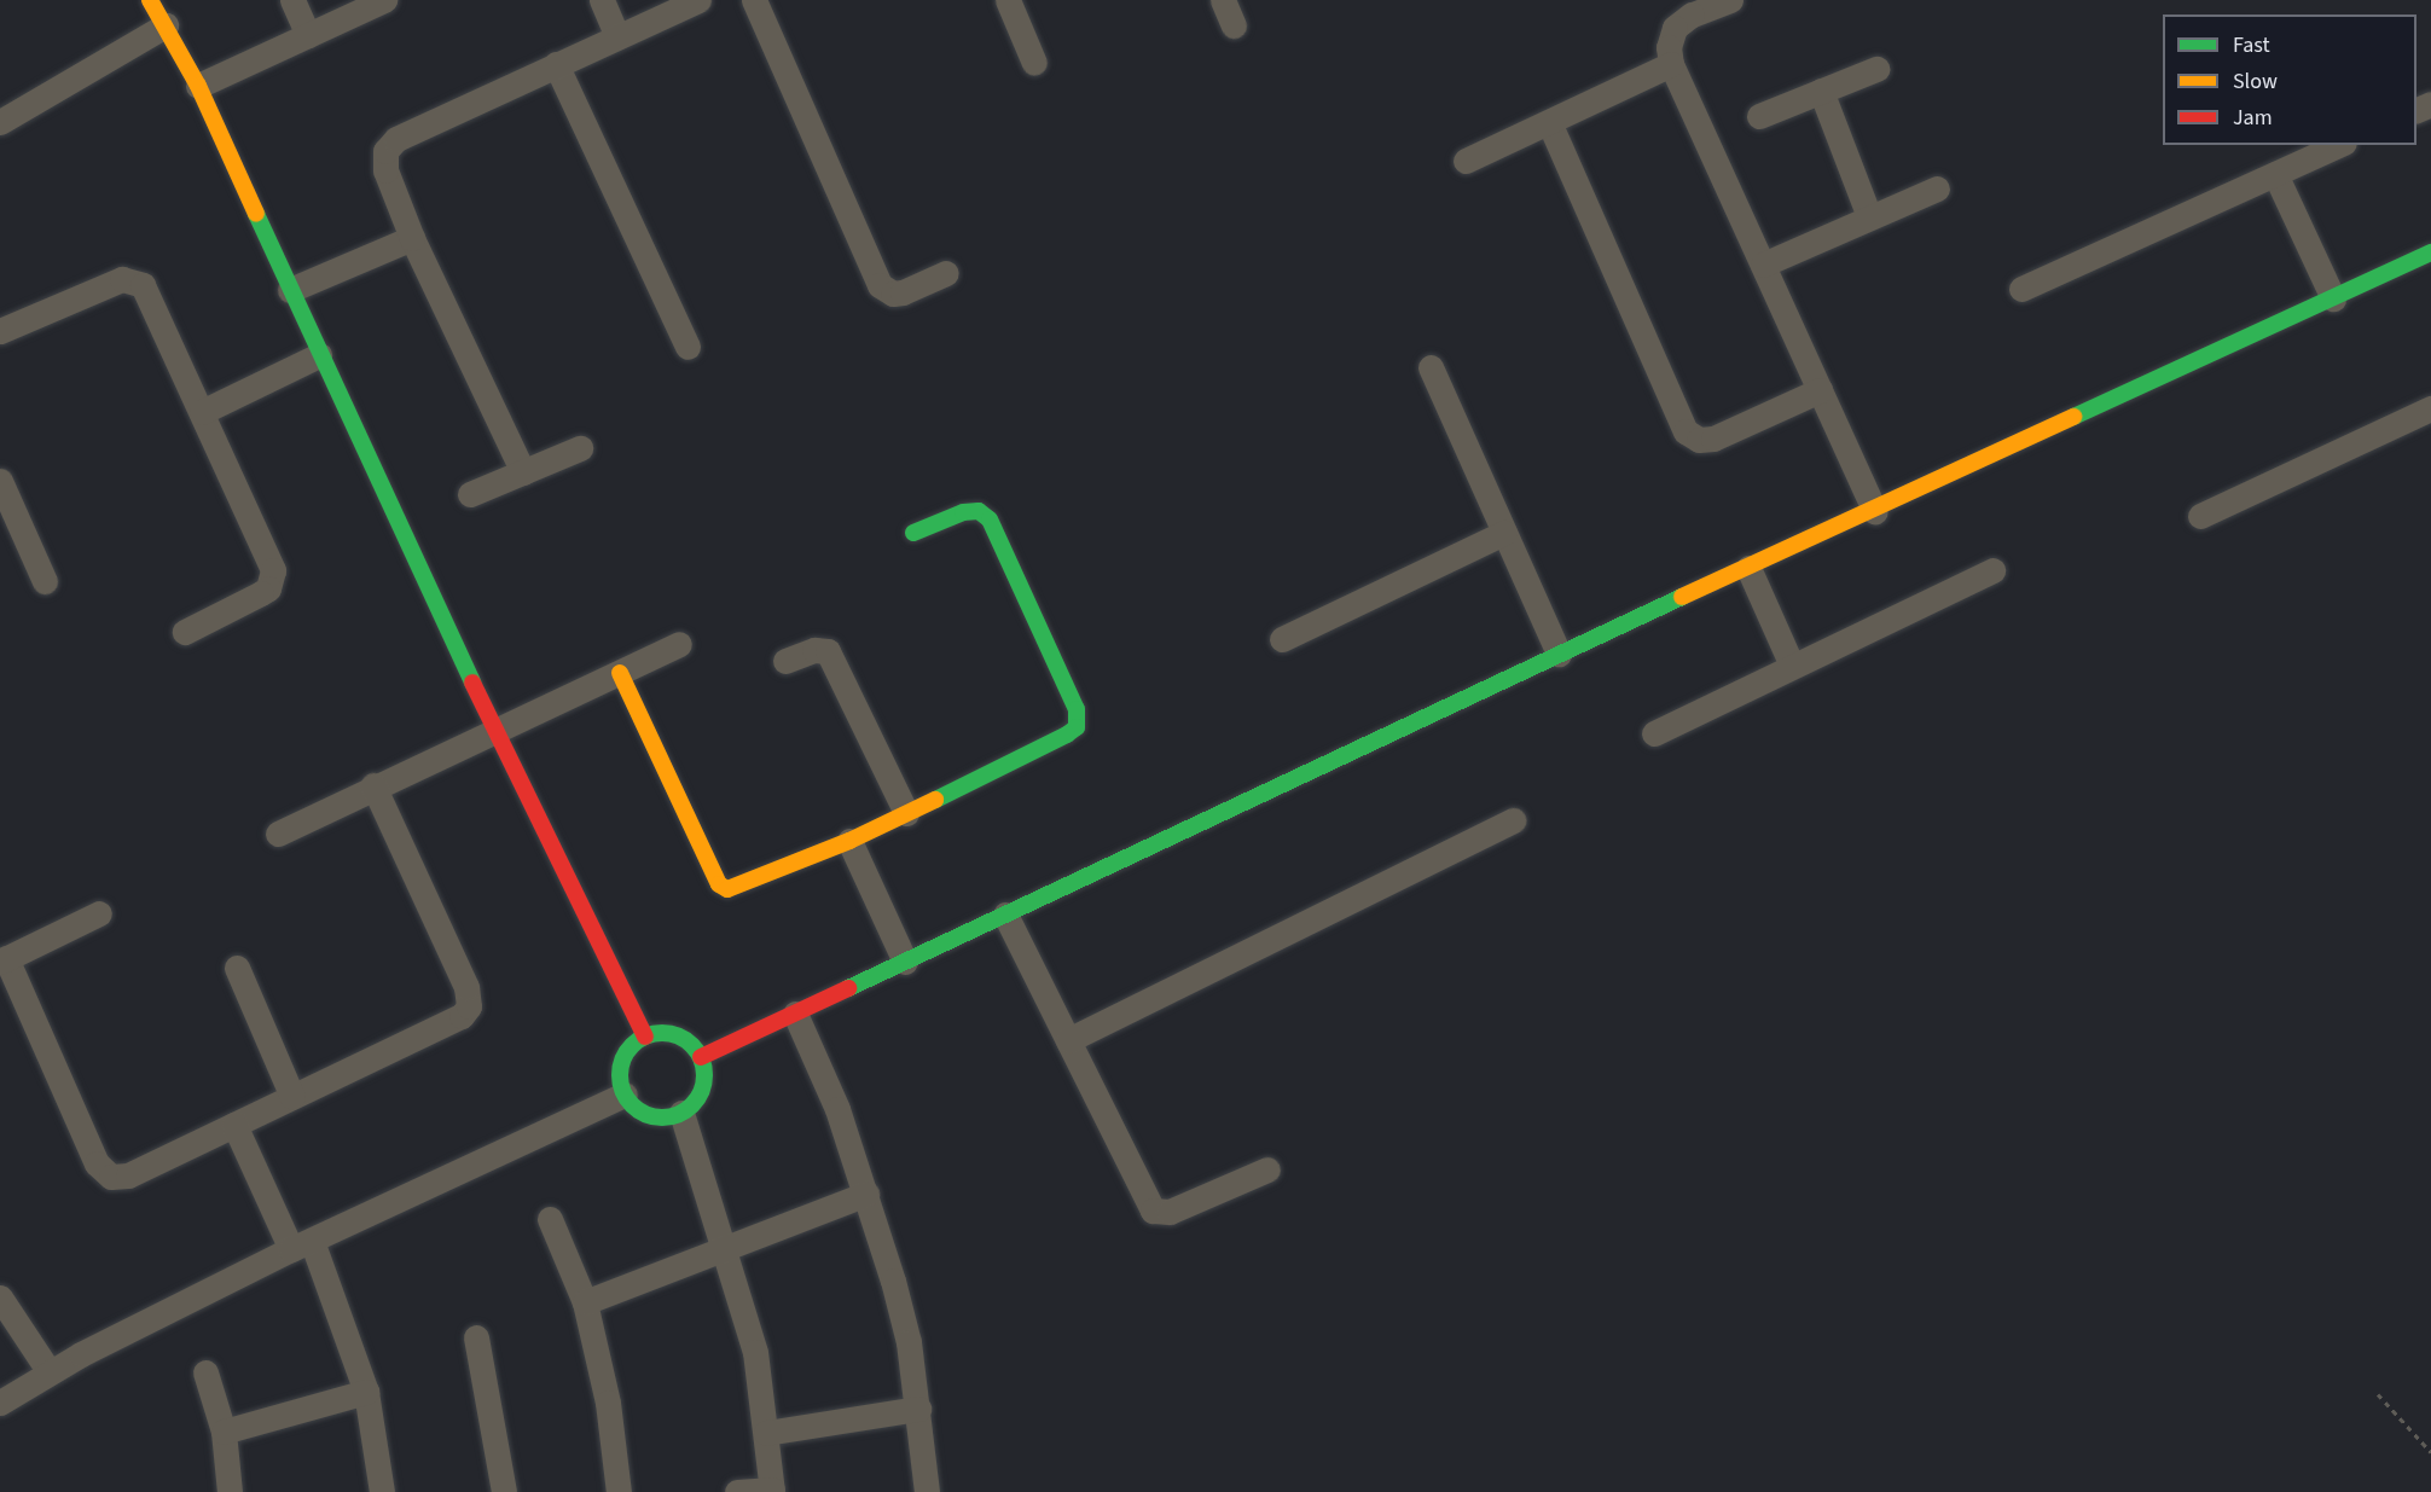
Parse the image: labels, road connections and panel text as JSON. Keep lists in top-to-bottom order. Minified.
{"legend":["Fast","Slow","Jam"]}
